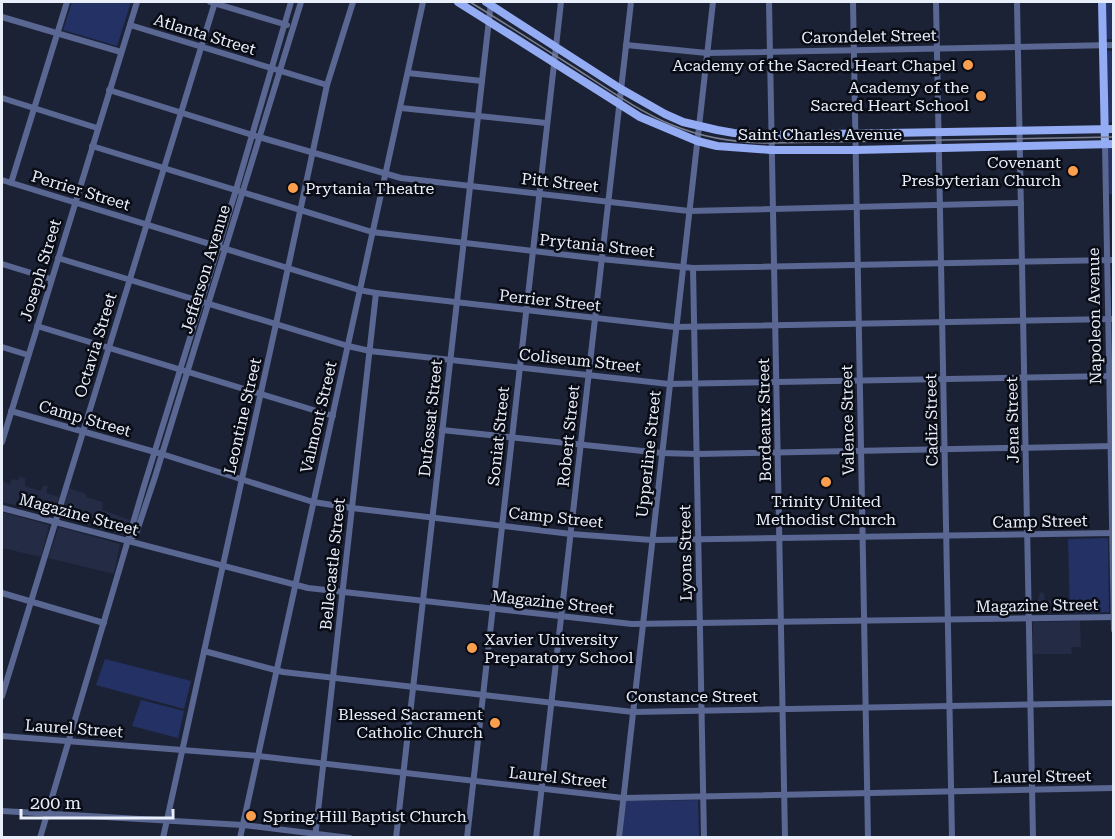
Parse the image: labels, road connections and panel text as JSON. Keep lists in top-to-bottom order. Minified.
{"streets":{"main road":["Saint Charles Avenue","Napoleon Avenue"],"street":["Atlanta Street","Carondelet Street","Pitt Street","Perrier Street","Prytania Street","Jefferson Avenue","Joseph Street","Octavia Street","Coliseum Street","Leontine Street","Valmont Street","Camp Street","Dufossat Street","Bordeaux Street","Valence Street","Cadiz Street","Jena Street","Soniat Street","Robert Street","Upperline Street","Magazine Street","Lyons Street","Bellecastle Street","Constance Street","Laurel Street"]},"crossings":[["Atlanta Street","Jefferson Avenue"],["Atlanta Street","Joseph Street"],["Atlanta Street","Octavia Street"],["Carondelet Street","Napoleon Avenue"],["Carondelet Street","Bordeaux Street"],["Carondelet Street","Valence Street"],["Carondelet Street","Cadiz Street"],["Carondelet Street","Jena Street"],["Carondelet Street","Robert Street"],["Carondelet Street","Upperline Street"],["Saint Charles Avenue","Napoleon Avenue"],["Saint Charles Avenue","Dufossat Street"],["Saint Charles Avenue","Bordeaux Street"],["Saint Charles Avenue","Valence Street"],["Saint Charles Avenue","Cadiz Street"],["Saint Charles Avenue","Jena Street"],["Saint Charles Avenue","Soniat Street"],["Saint Charles Avenue","Robert Street"],["Saint Charles Avenue","Upperline Street"],["Pitt Street","Jefferson Avenue"],["Pitt Street","Joseph Street"],["Pitt Street","Octavia Street"],["Pitt Street","Leontine Street"],["Pitt Street","Valmont Street"],["Pitt Street","Dufossat Street"],["Pitt Street","Bordeaux Street"],["Pitt Street","Valence Street"],["Pitt Street","Cadiz Street"],["Pitt Street","Jena Street"],["Pitt Street","Soniat Street"],["Pitt Street","Robert Street"],["Pitt Street","Upperline Street"],["Perrier Street","Jefferson Avenue"],["Perrier Street","Joseph Street"],["Perrier Street","Napoleon Avenue"],["Perrier Street","Octavia Street"],["Perrier Street","Leontine Street"],["Perrier Street","Valmont Street"],["Perrier Street","Dufossat Street"],["Perrier Street","Bordeaux Street"],["Perrier Street","Valence Street"],["Perrier Street","Cadiz Street"],["Perrier Street","Jena Street"],["Perrier Street","Soniat Street"],["Perrier Street","Robert Street"],["Perrier Street","Upperline Street"],["Perrier Street","Lyons Street"],["Perrier Street","Bellecastle Street"],["Prytania Street","Jefferson Avenue"],["Prytania Street","Joseph Street"],["Prytania Street","Napoleon Avenue"],["Prytania Street","Octavia Street"],["Prytania Street","Leontine Street"],["Prytania Street","Valmont Street"],["Prytania Street","Dufossat Street"],["Prytania Street","Bordeaux Street"],["Prytania Street","Valence Street"],["Prytania Street","Cadiz Street"],["Prytania Street","Jena Street"],["Prytania Street","Soniat Street"],["Prytania Street","Robert Street"],["Prytania Street","Upperline Street"],["Prytania Street","Lyons Street"],["Jefferson Avenue","Coliseum Street"],["Jefferson Avenue","Camp Street"],["Jefferson Avenue","Magazine Street"],["Jefferson Avenue","Laurel Street"],["Joseph Street","Coliseum Street"],["Joseph Street","Camp Street"],["Napoleon Avenue","Coliseum Street"],["Napoleon Avenue","Camp Street"],["Napoleon Avenue","Magazine Street"],["Octavia Street","Coliseum Street"],["Octavia Street","Camp Street"],["Octavia Street","Magazine Street"],["Coliseum Street","Leontine Street"],["Coliseum Street","Valmont Street"],["Coliseum Street","Dufossat Street"],["Coliseum Street","Bordeaux Street"],["Coliseum Street","Valence Street"],["Coliseum Street","Cadiz Street"],["Coliseum Street","Jena Street"],["Coliseum Street","Soniat Street"],["Coliseum Street","Robert Street"],["Coliseum Street","Upperline Street"],["Coliseum Street","Lyons Street"],["Coliseum Street","Bellecastle Street"],["Leontine Street","Camp Street"],["Leontine Street","Magazine Street"],["Leontine Street","Constance Street"],["Leontine Street","Laurel Street"],["Valmont Street","Camp Street"],["Valmont Street","Magazine Street"],["Valmont Street","Constance Street"],["Valmont Street","Laurel Street"],["Camp Street","Dufossat Street"],["Camp Street","Bordeaux Street"],["Camp Street","Valence Street"],["Camp Street","Cadiz Street"],["Camp Street","Jena Street"],["Camp Street","Soniat Street"],["Camp Street","Robert Street"],["Camp Street","Upperline Street"],["Camp Street","Lyons Street"],["Camp Street","Bellecastle Street"],["Dufossat Street","Magazine Street"],["Dufossat Street","Constance Street"],["Dufossat Street","Laurel Street"],["Bordeaux Street","Magazine Street"],["Bordeaux Street","Constance Street"],["Bordeaux Street","Laurel Street"],["Valence Street","Magazine Street"],["Valence Street","Constance Street"],["Valence Street","Laurel Street"],["Cadiz Street","Magazine Street"],["Cadiz Street","Constance Street"],["Cadiz Street","Laurel Street"],["Jena Street","Magazine Street"],["Jena Street","Constance Street"],["Jena Street","Laurel Street"],["Soniat Street","Magazine Street"],["Soniat Street","Constance Street"],["Soniat Street","Laurel Street"],["Robert Street","Magazine Street"],["Robert Street","Constance Street"],["Robert Street","Laurel Street"],["Upperline Street","Magazine Street"],["Upperline Street","Constance Street"],["Upperline Street","Laurel Street"],["Magazine Street","Lyons Street"],["Magazine Street","Bellecastle Street"],["Lyons Street","Constance Street"],["Lyons Street","Laurel Street"],["Bellecastle Street","Constance Street"],["Bellecastle Street","Laurel Street"]],"places":["Academy of the Sacred Heart Chapel","Academy of the Sacred Heart School","Covenant Presbyterian Church","Prytania Theatre","Trinity United Methodist Church","Xavier University Preparatory School","Blessed Sacrament Catholic Church","Spring Hill Baptist Church"],"scale_bar":"200 m"}
